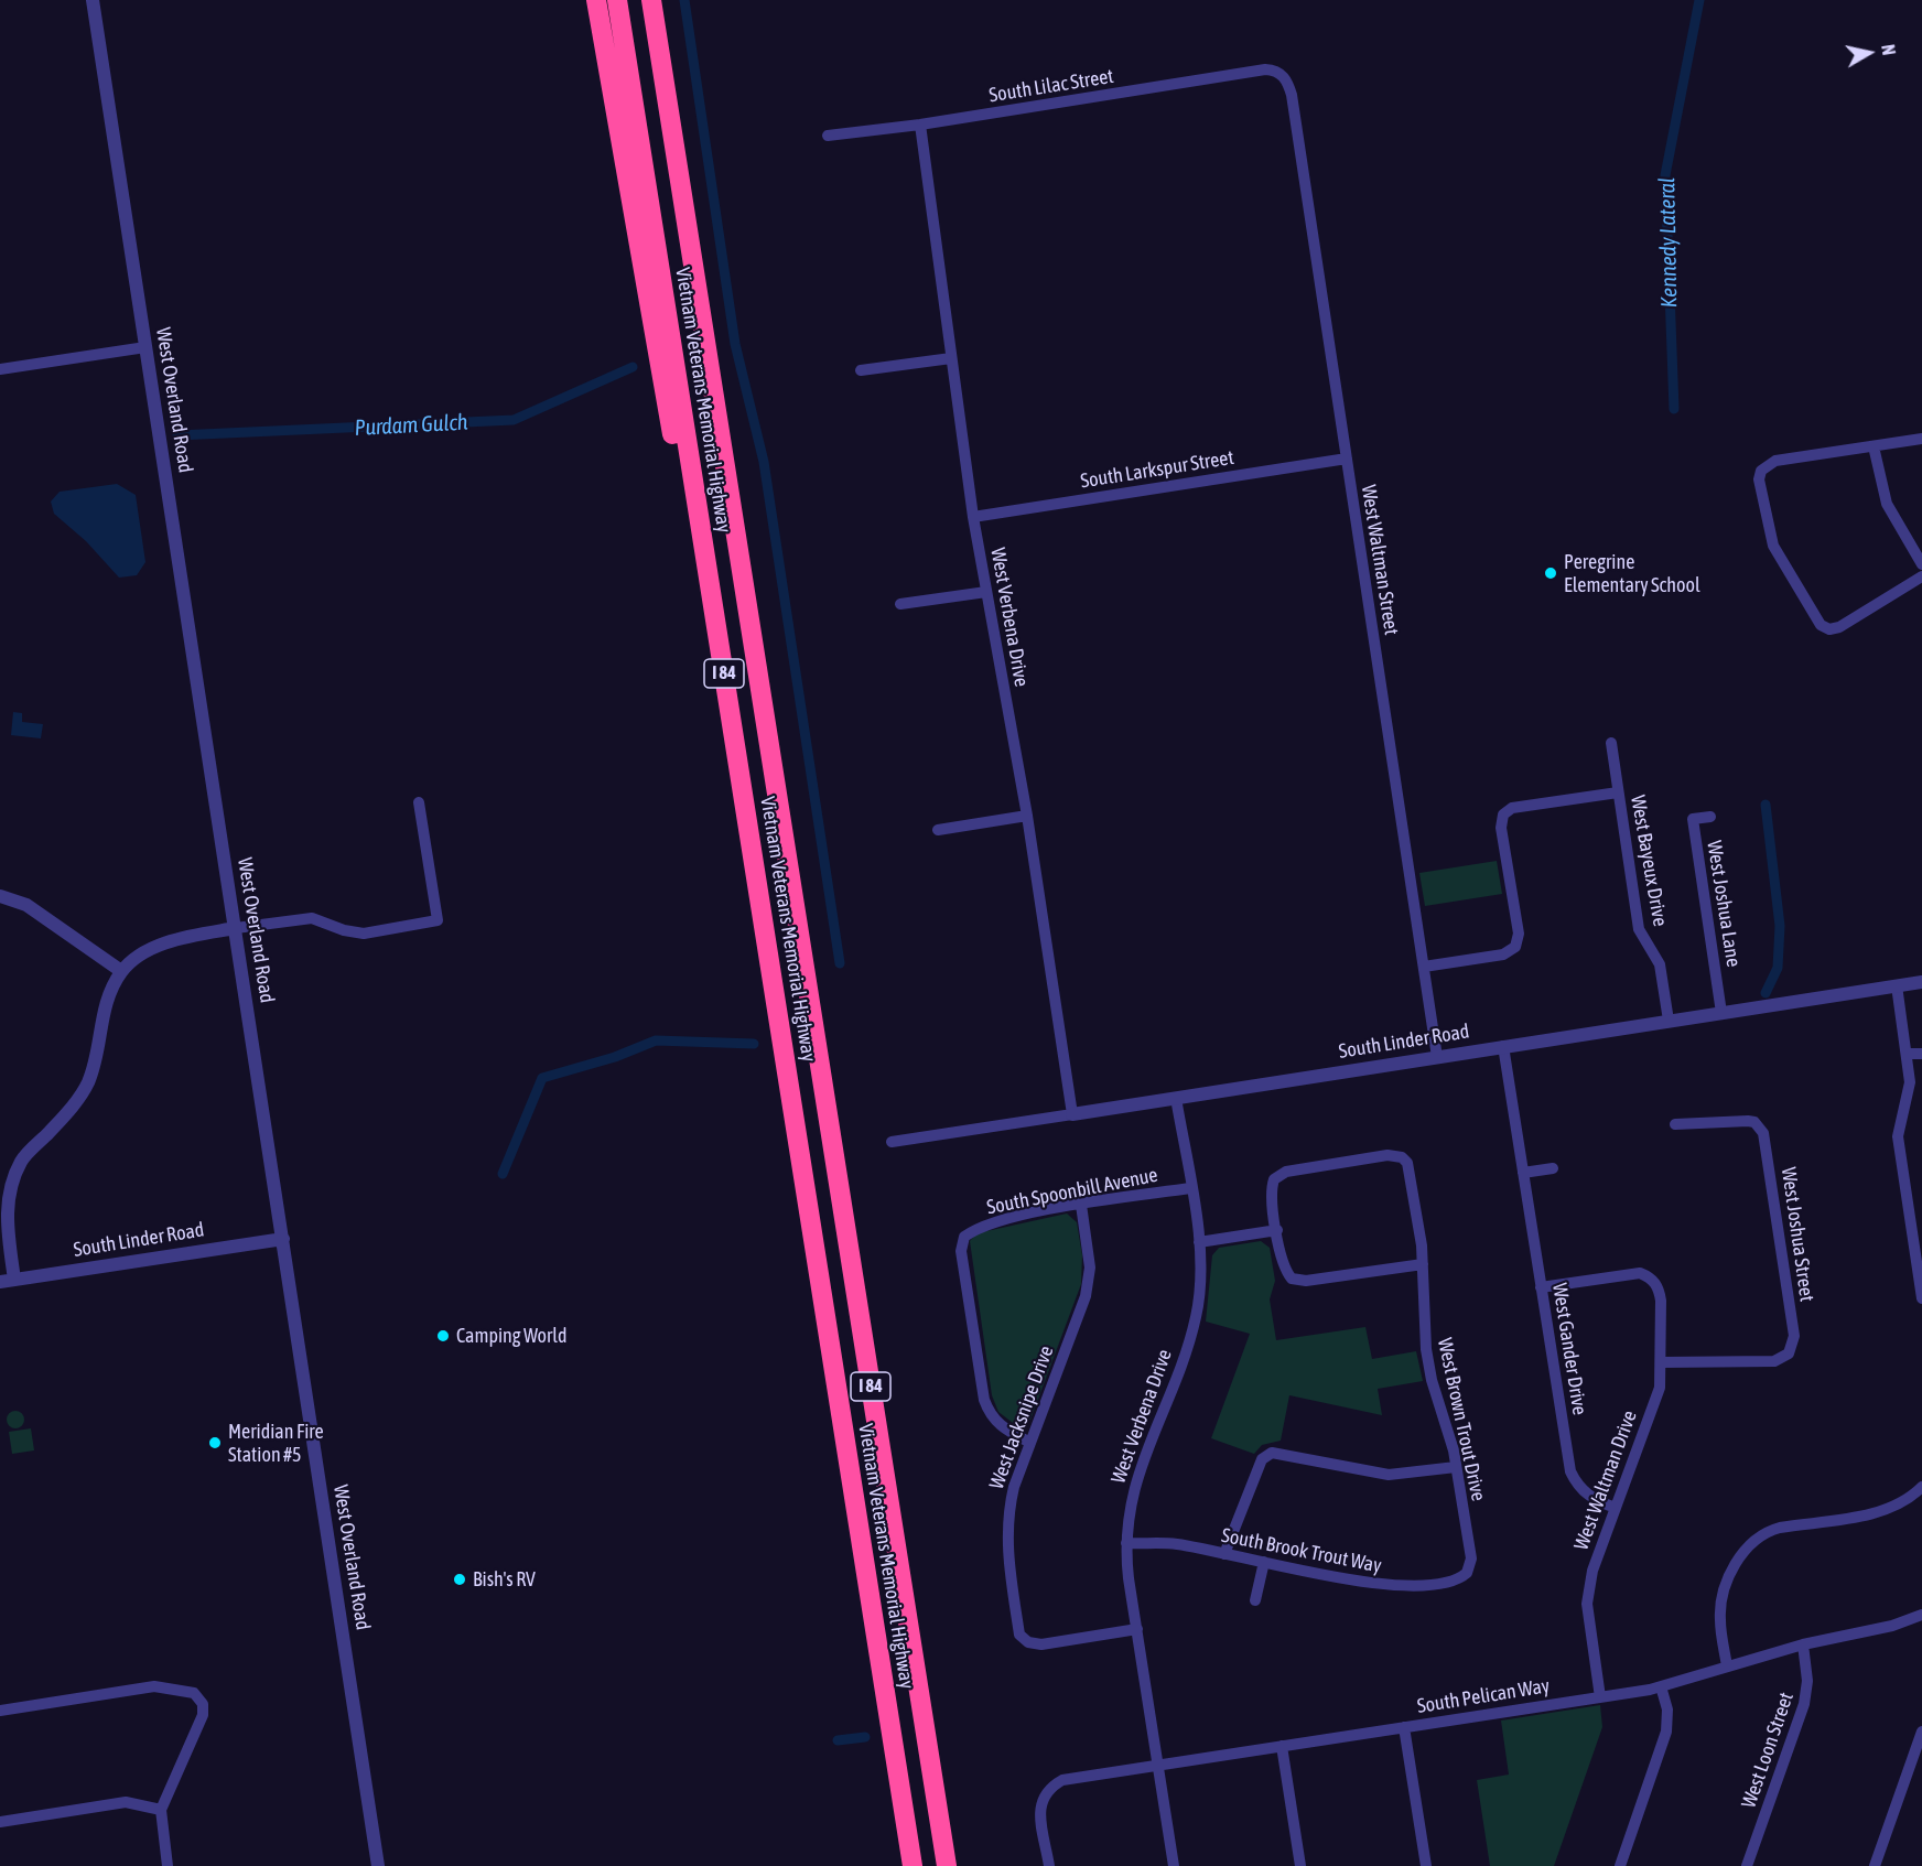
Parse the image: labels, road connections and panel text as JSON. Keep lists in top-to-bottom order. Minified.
{"streets":{"highway":["Vietnam Veterans Memorial Highway","I 84"],"street":["South Lilac Street","West Overland Road","South Larkspur Street","West Waltman Street","West Verbena Drive","West Bayeux Drive","West Joshua Lane","South Linder Road","South Spoonbill Avenue","West Joshua Street","West Gander Drive","West Jacksnipe Drive","West Brown Trout Drive","West Waltman Drive","South Brook Trout Way","South Pelican Way","West Loon Street"]},"crossings":[["South Lilac Street","West Waltman Street"],["South Lilac Street","West Verbena Drive"],["West Overland Road","South Linder Road"],["South Larkspur Street","West Waltman Street"],["South Larkspur Street","West Verbena Drive"],["West Waltman Street","South Linder Road"],["West Verbena Drive","South Linder Road"],["West Verbena Drive","South Spoonbill Avenue"],["West Verbena Drive","West Jacksnipe Drive"],["West Verbena Drive","South Brook Trout Way"],["West Verbena Drive","South Pelican Way"],["West Bayeux Drive","South Linder Road"],["West Joshua Lane","South Linder Road"],["South Linder Road","West Gander Drive"],["South Spoonbill Avenue","West Jacksnipe Drive"],["West Joshua Street","West Waltman Drive"],["West Gander Drive","West Waltman Drive"],["West Brown Trout Drive","South Brook Trout Way"],["West Waltman Drive","South Pelican Way"],["South Pelican Way","West Loon Street"]],"water":["Kennedy Lateral","Purdam Gulch"],"places":["Peregrine Elementary School","Camping World","Meridian Fire Station #5","Bish's RV"],"north":"right"}
